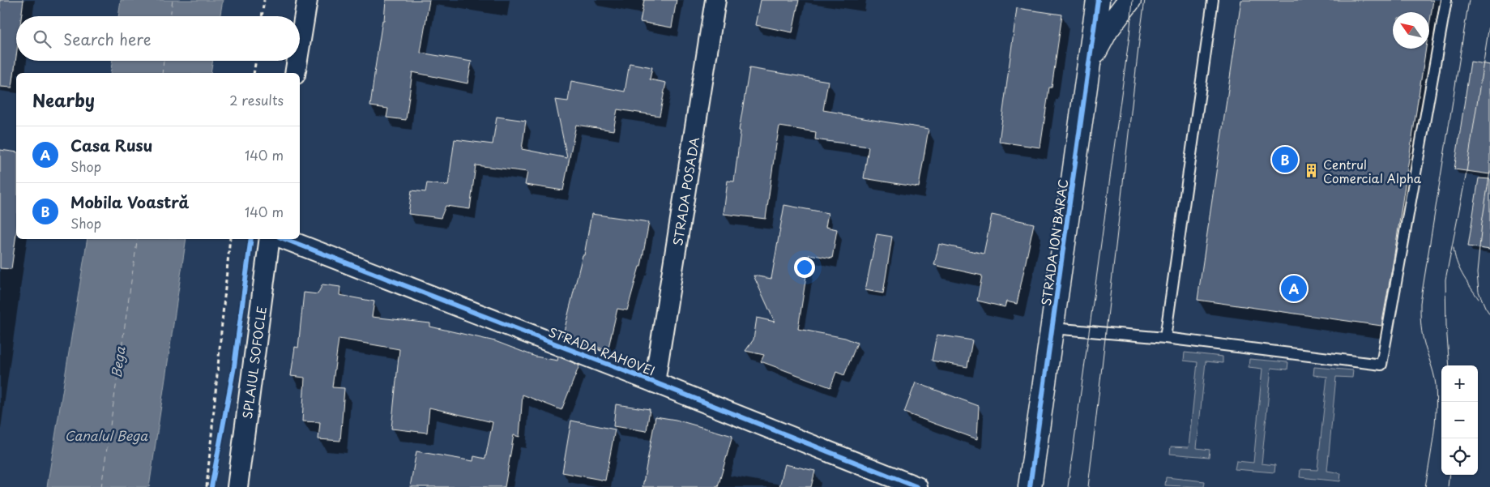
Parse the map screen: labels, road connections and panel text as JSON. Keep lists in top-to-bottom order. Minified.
{"streets":{"street":["STRADA POSADA","STRADA ION BARAC","STRADA RAHOVEI","SPLAIUL SOFOCLE"]},"crossings":[["STRADA POSADA","STRADA RAHOVEI"]],"water":["Bega","Canalul Bega"],"places":{"building":["Centrul Comercial Alpha"]},"north":"top left","page":{"search":"Search here","heading":["Nearby","2 results"],"list":[{"mark":"A","name":"Casa Rusu","note":"Shop","value":"140 m"},{"mark":"B","name":"Mobila Voastră","note":"Shop","value":"140 m"}],"pins":["B","A"],"map_buttons":["+","−"]}}
